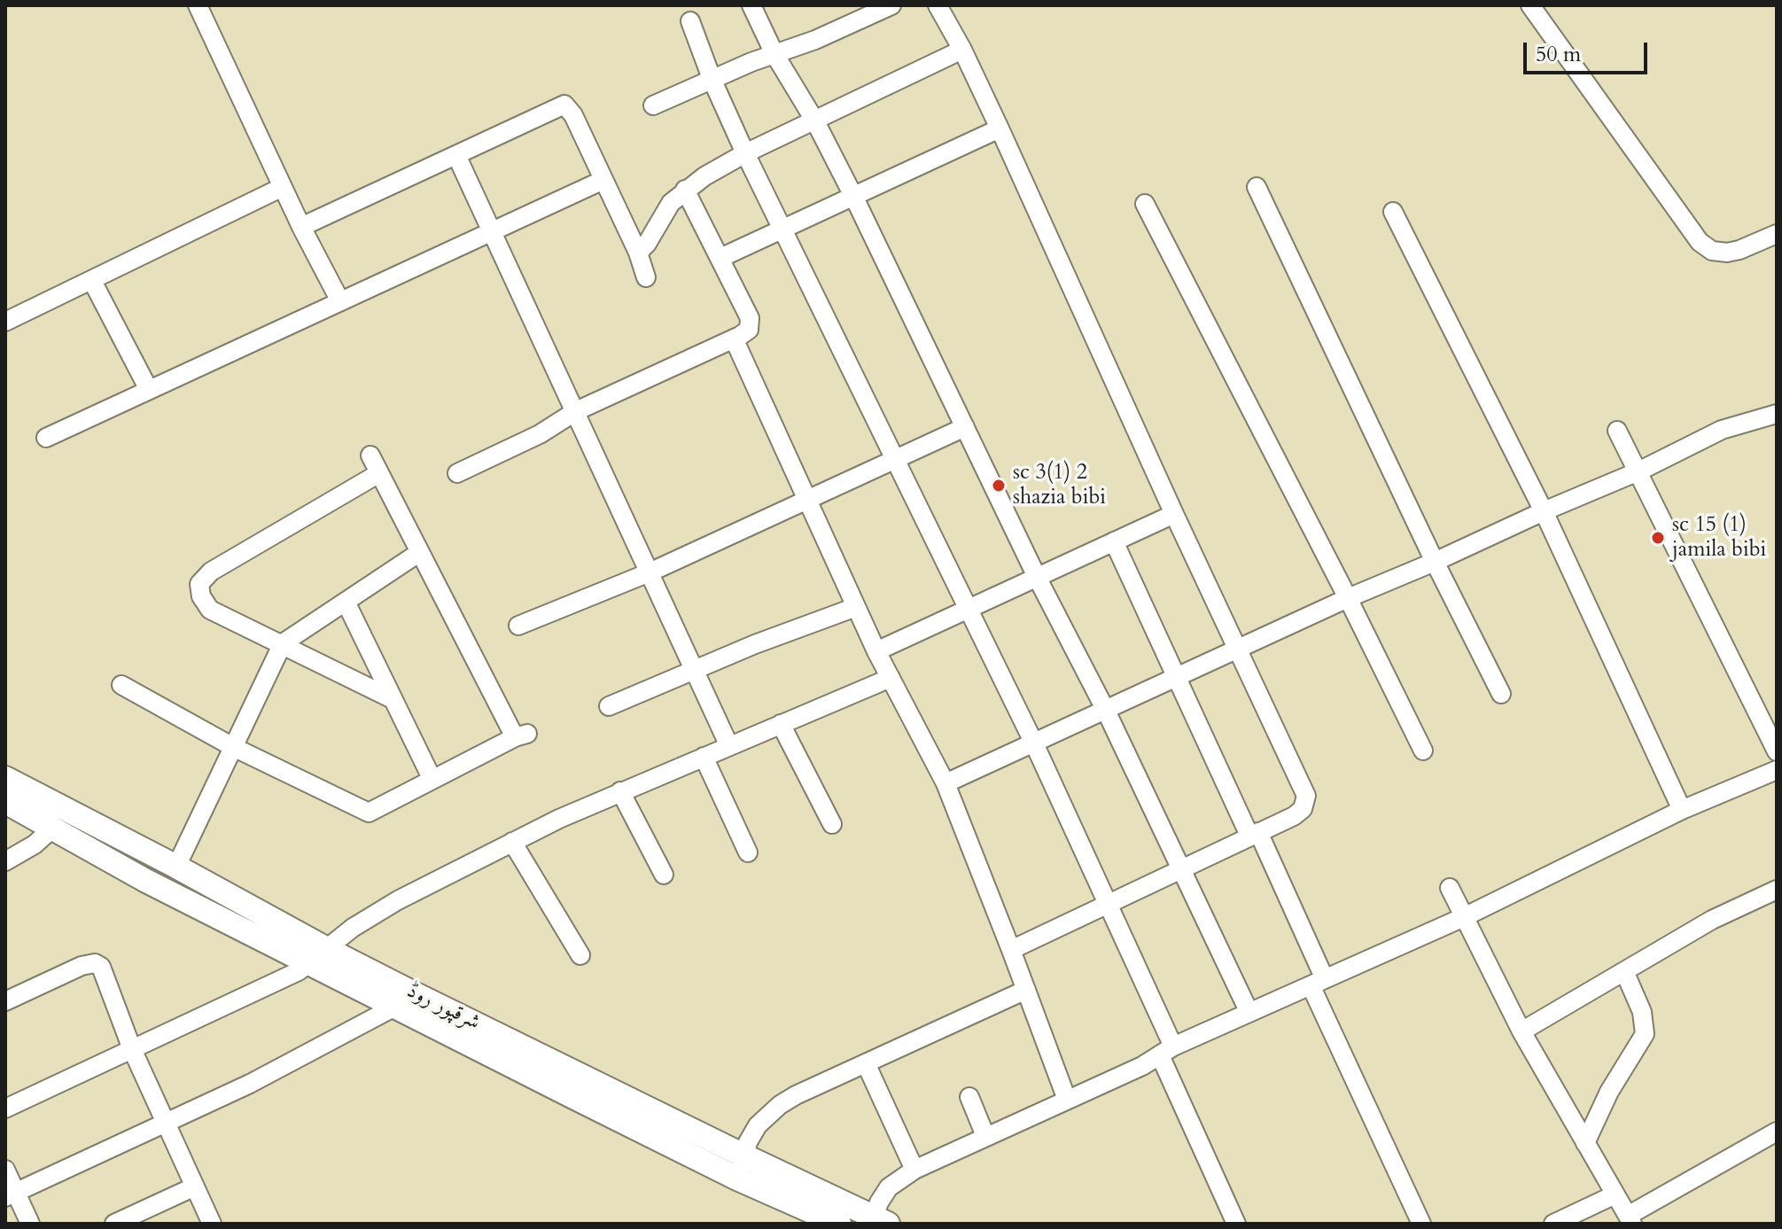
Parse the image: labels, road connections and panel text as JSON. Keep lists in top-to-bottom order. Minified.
{"streets":{"main road":["شرقپور روڈ"]},"places":["sc 3(1) 2 shazia bibi","sc 15 (1) jamila bibi"],"scale_bar":"50 m"}
